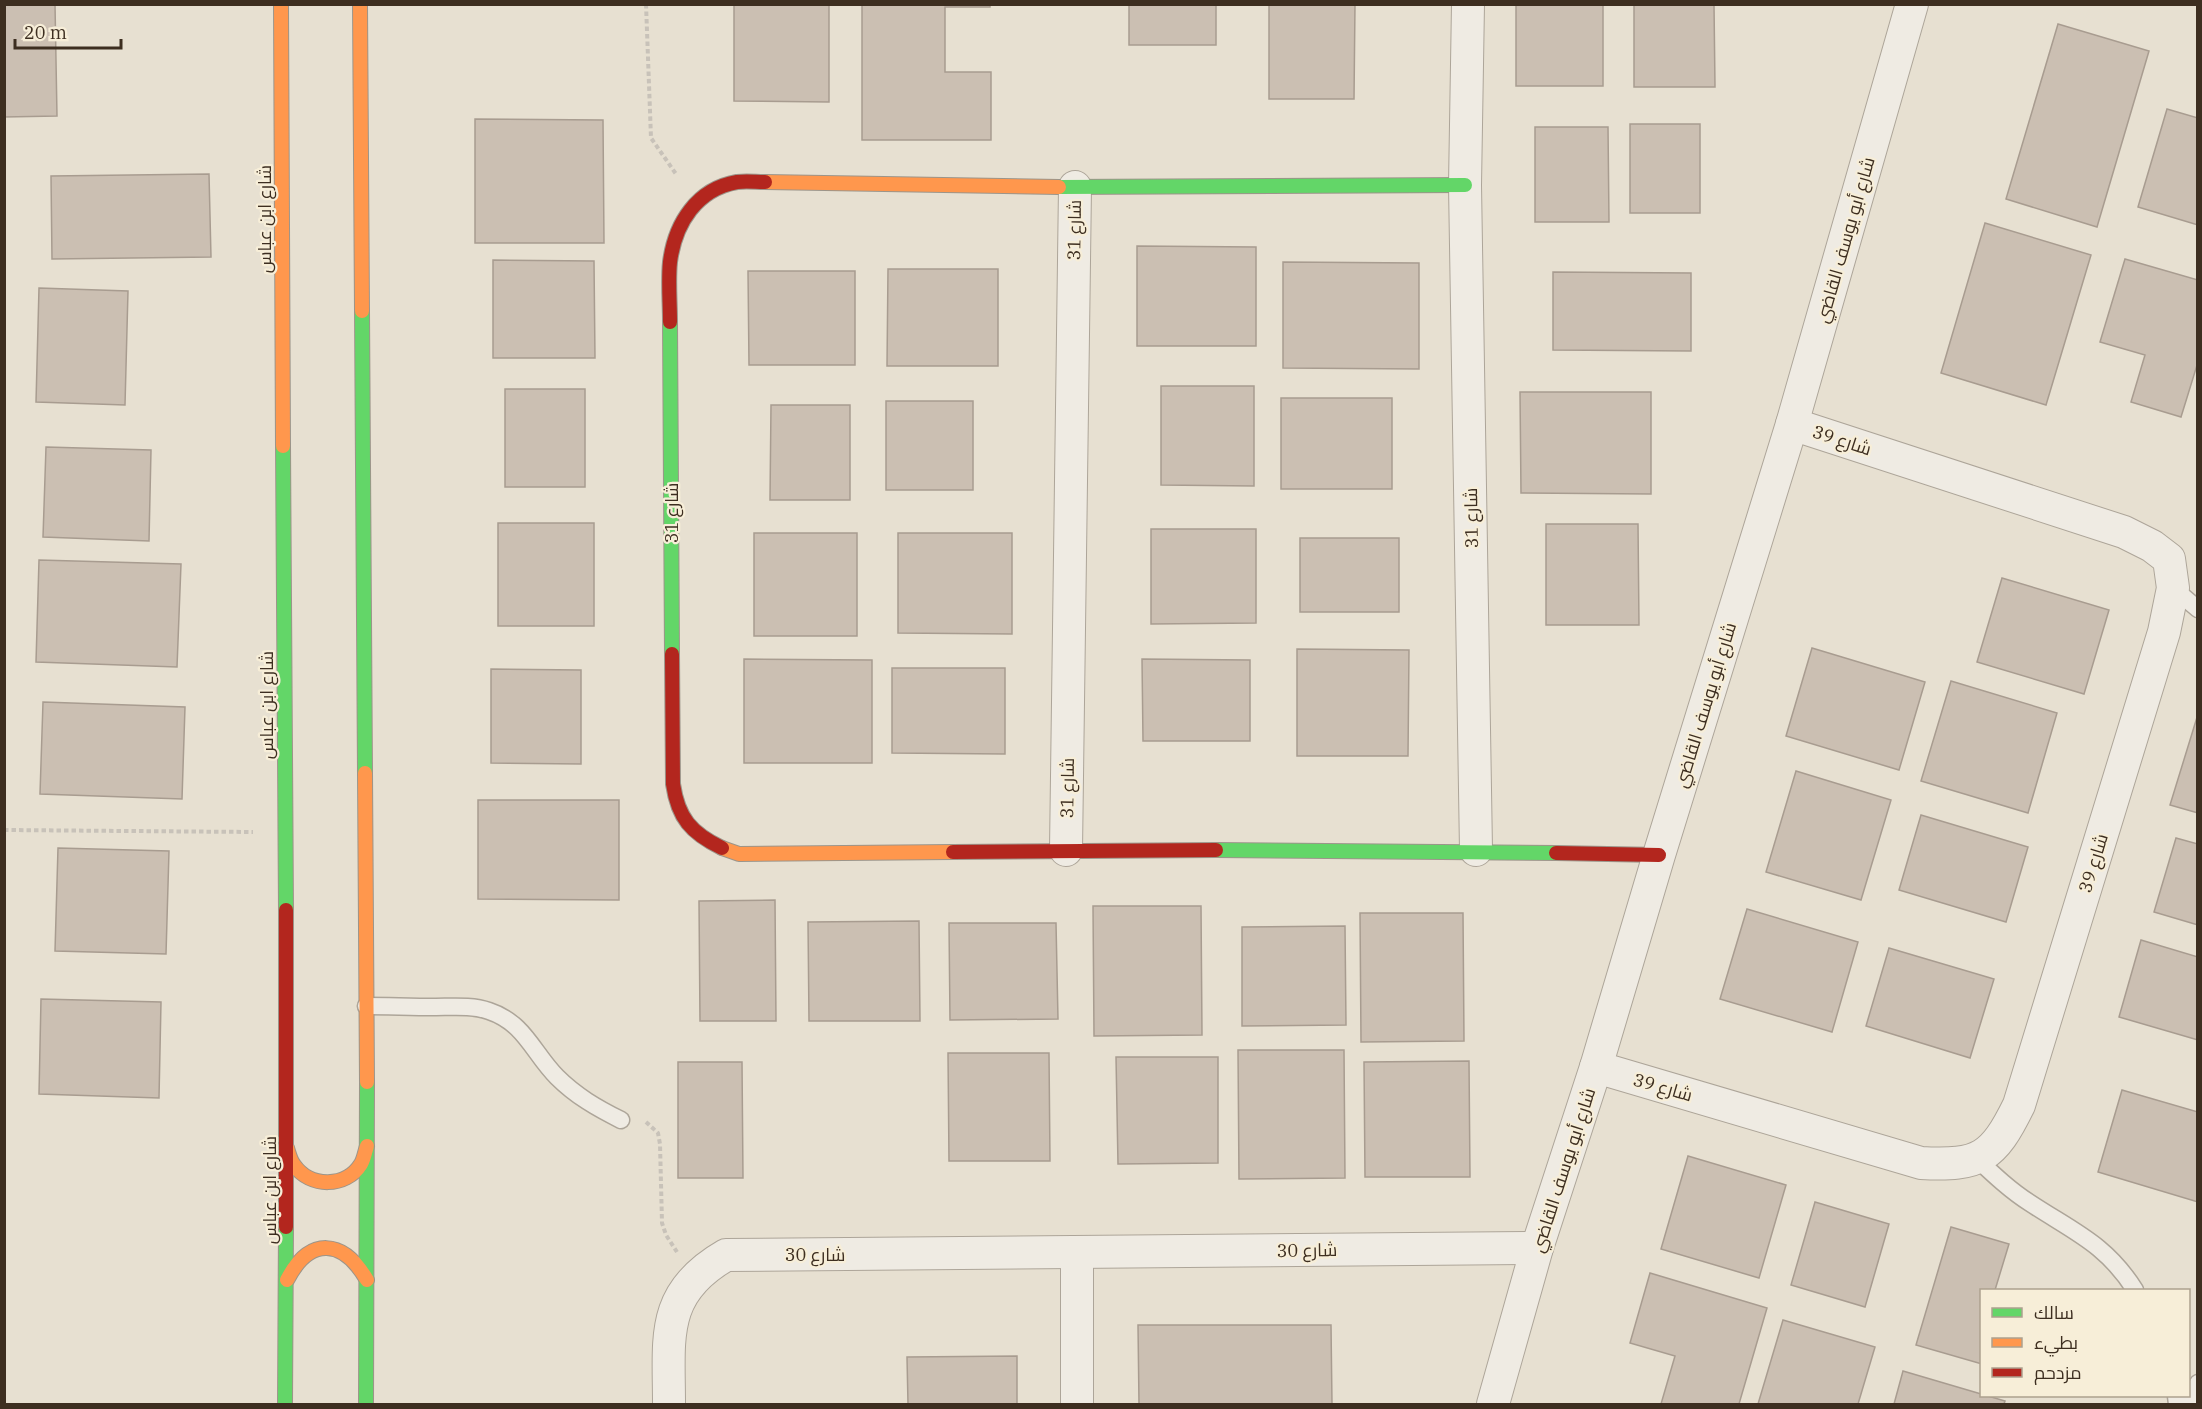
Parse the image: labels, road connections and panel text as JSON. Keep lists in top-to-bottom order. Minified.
{"streets":{"street":["شارع ابن عباس","شارع 31","شارع أبو يوسف القاضي","شارع 39","شارع 30"]},"crossings":[["شارع 31","شارع أبو يوسف القاضي"],["شارع أبو يوسف القاضي","شارع 39"],["شارع أبو يوسف القاضي","شارع 30"]],"legend":["سالك","بطيء","مزدحم"],"scale_bar":"20 m"}
